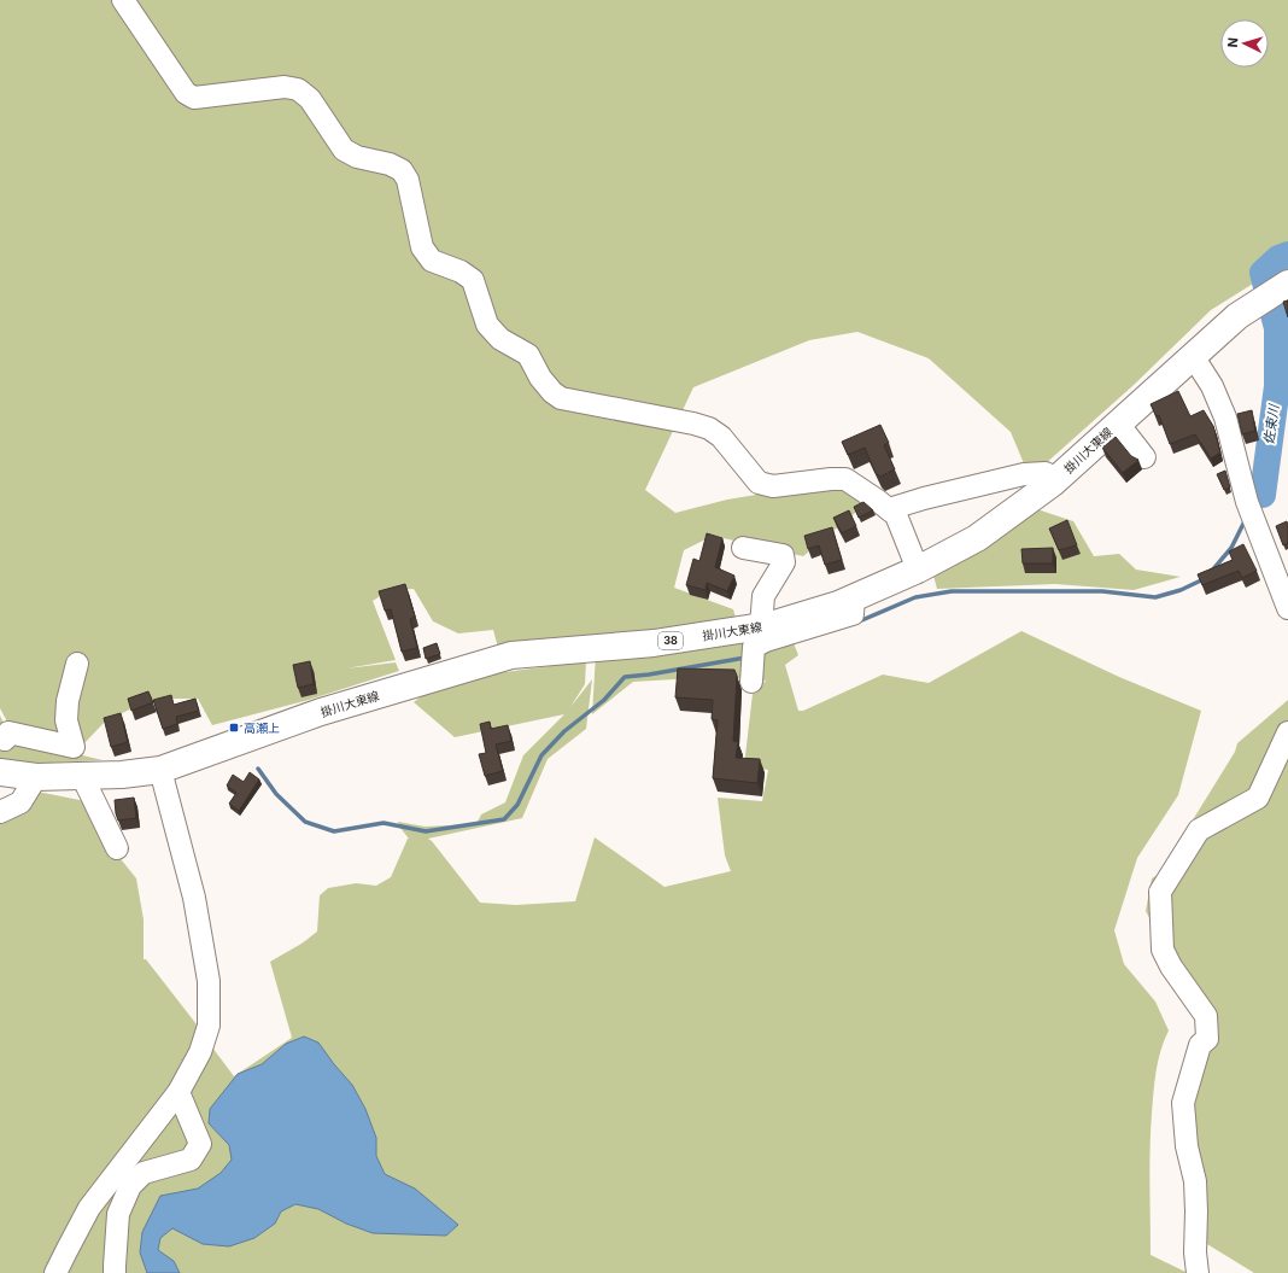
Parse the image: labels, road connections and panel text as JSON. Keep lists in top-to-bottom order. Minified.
{"streets":{"main road":["掛川大東線","38"]},"water":["佐束川"],"places":{"transit":["高瀬上"]},"north":"left"}
